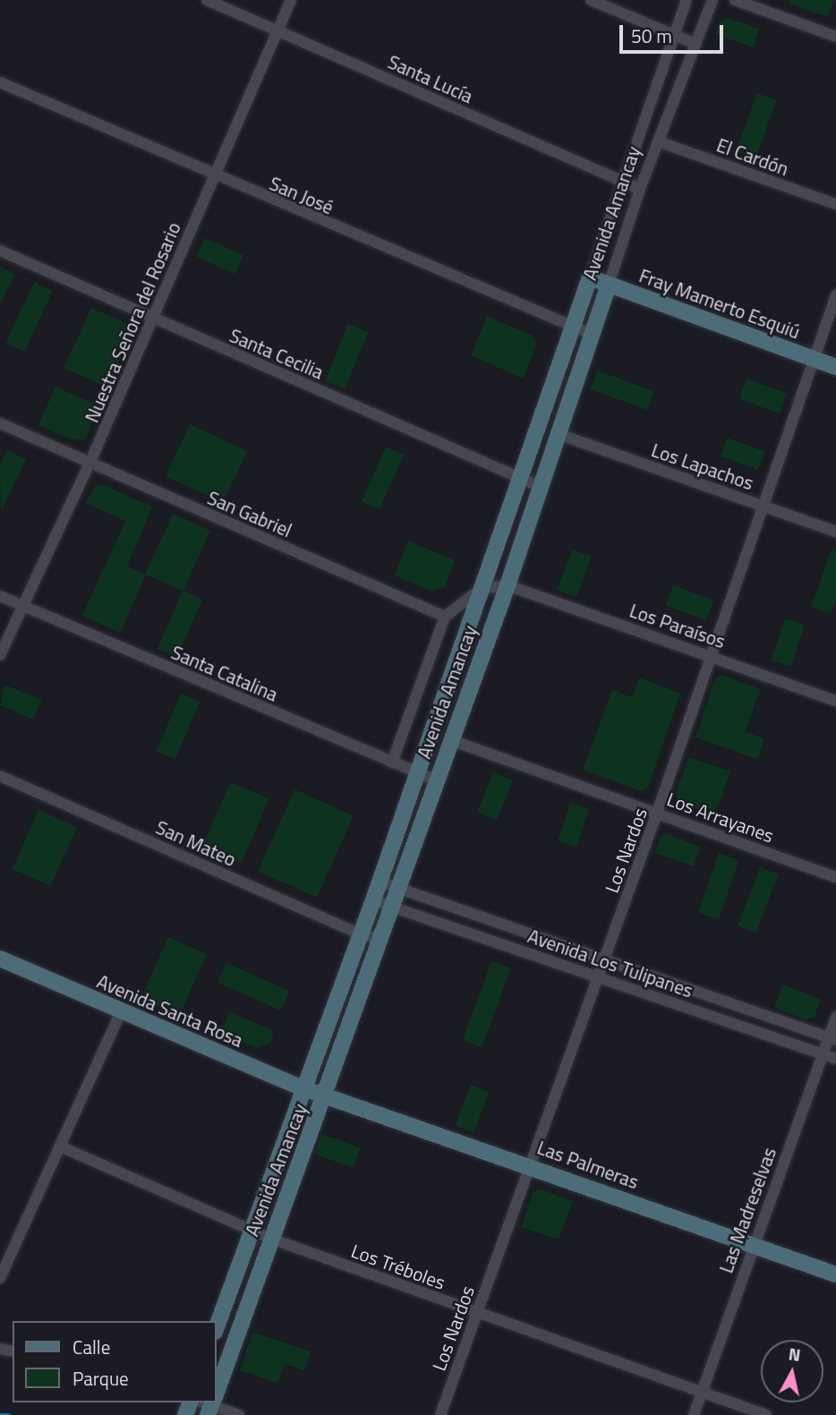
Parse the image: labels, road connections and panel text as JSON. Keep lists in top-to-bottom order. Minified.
{"streets":{"street":["Santa Lucía","El Cardón","San José","Avenida Amancay","Fray Mamerto Esquiú","Nuestra Señora del Rosario","Santa Cecilia","Los Lapachos","San Gabriel","Los Paraísos","Santa Catalina","Los Arrayanes","San Mateo","Los Nardos","Avenida Los Tulipanes","Avenida Santa Rosa","Las Palmeras","Las Madreselvas","Los Tréboles"]},"crossings":[["Santa Lucía","Avenida Amancay"],["Santa Lucía","Nuestra Señora del Rosario"],["El Cardón","Avenida Amancay"],["San José","Avenida Amancay"],["San José","Nuestra Señora del Rosario"],["Avenida Amancay","Fray Mamerto Esquiú"],["Avenida Amancay","Santa Cecilia"],["Avenida Amancay","Los Lapachos"],["Avenida Amancay","Los Paraísos"],["Avenida Amancay","Santa Catalina"],["Avenida Amancay","Los Arrayanes"],["Avenida Amancay","San Mateo"],["Avenida Amancay","Avenida Los Tulipanes"],["Avenida Amancay","Avenida Santa Rosa"],["Avenida Amancay","Las Palmeras"],["Avenida Amancay","Los Tréboles"],["Fray Mamerto Esquiú","Los Nardos"],["Nuestra Señora del Rosario","Santa Cecilia"],["Nuestra Señora del Rosario","San Gabriel"],["Nuestra Señora del Rosario","Santa Catalina"],["Los Lapachos","Los Nardos"],["Los Paraísos","Los Nardos"],["Los Arrayanes","Los Nardos"],["Los Nardos","Avenida Los Tulipanes"],["Los Nardos","Las Palmeras"],["Los Nardos","Los Tréboles"],["Avenida Los Tulipanes","Las Madreselvas"],["Avenida Santa Rosa","Las Palmeras"],["Las Palmeras","Las Madreselvas"],["Las Madreselvas","Los Tréboles"]],"legend":["Calle","Parque"],"scale_bar":"50 m","north":"top"}
